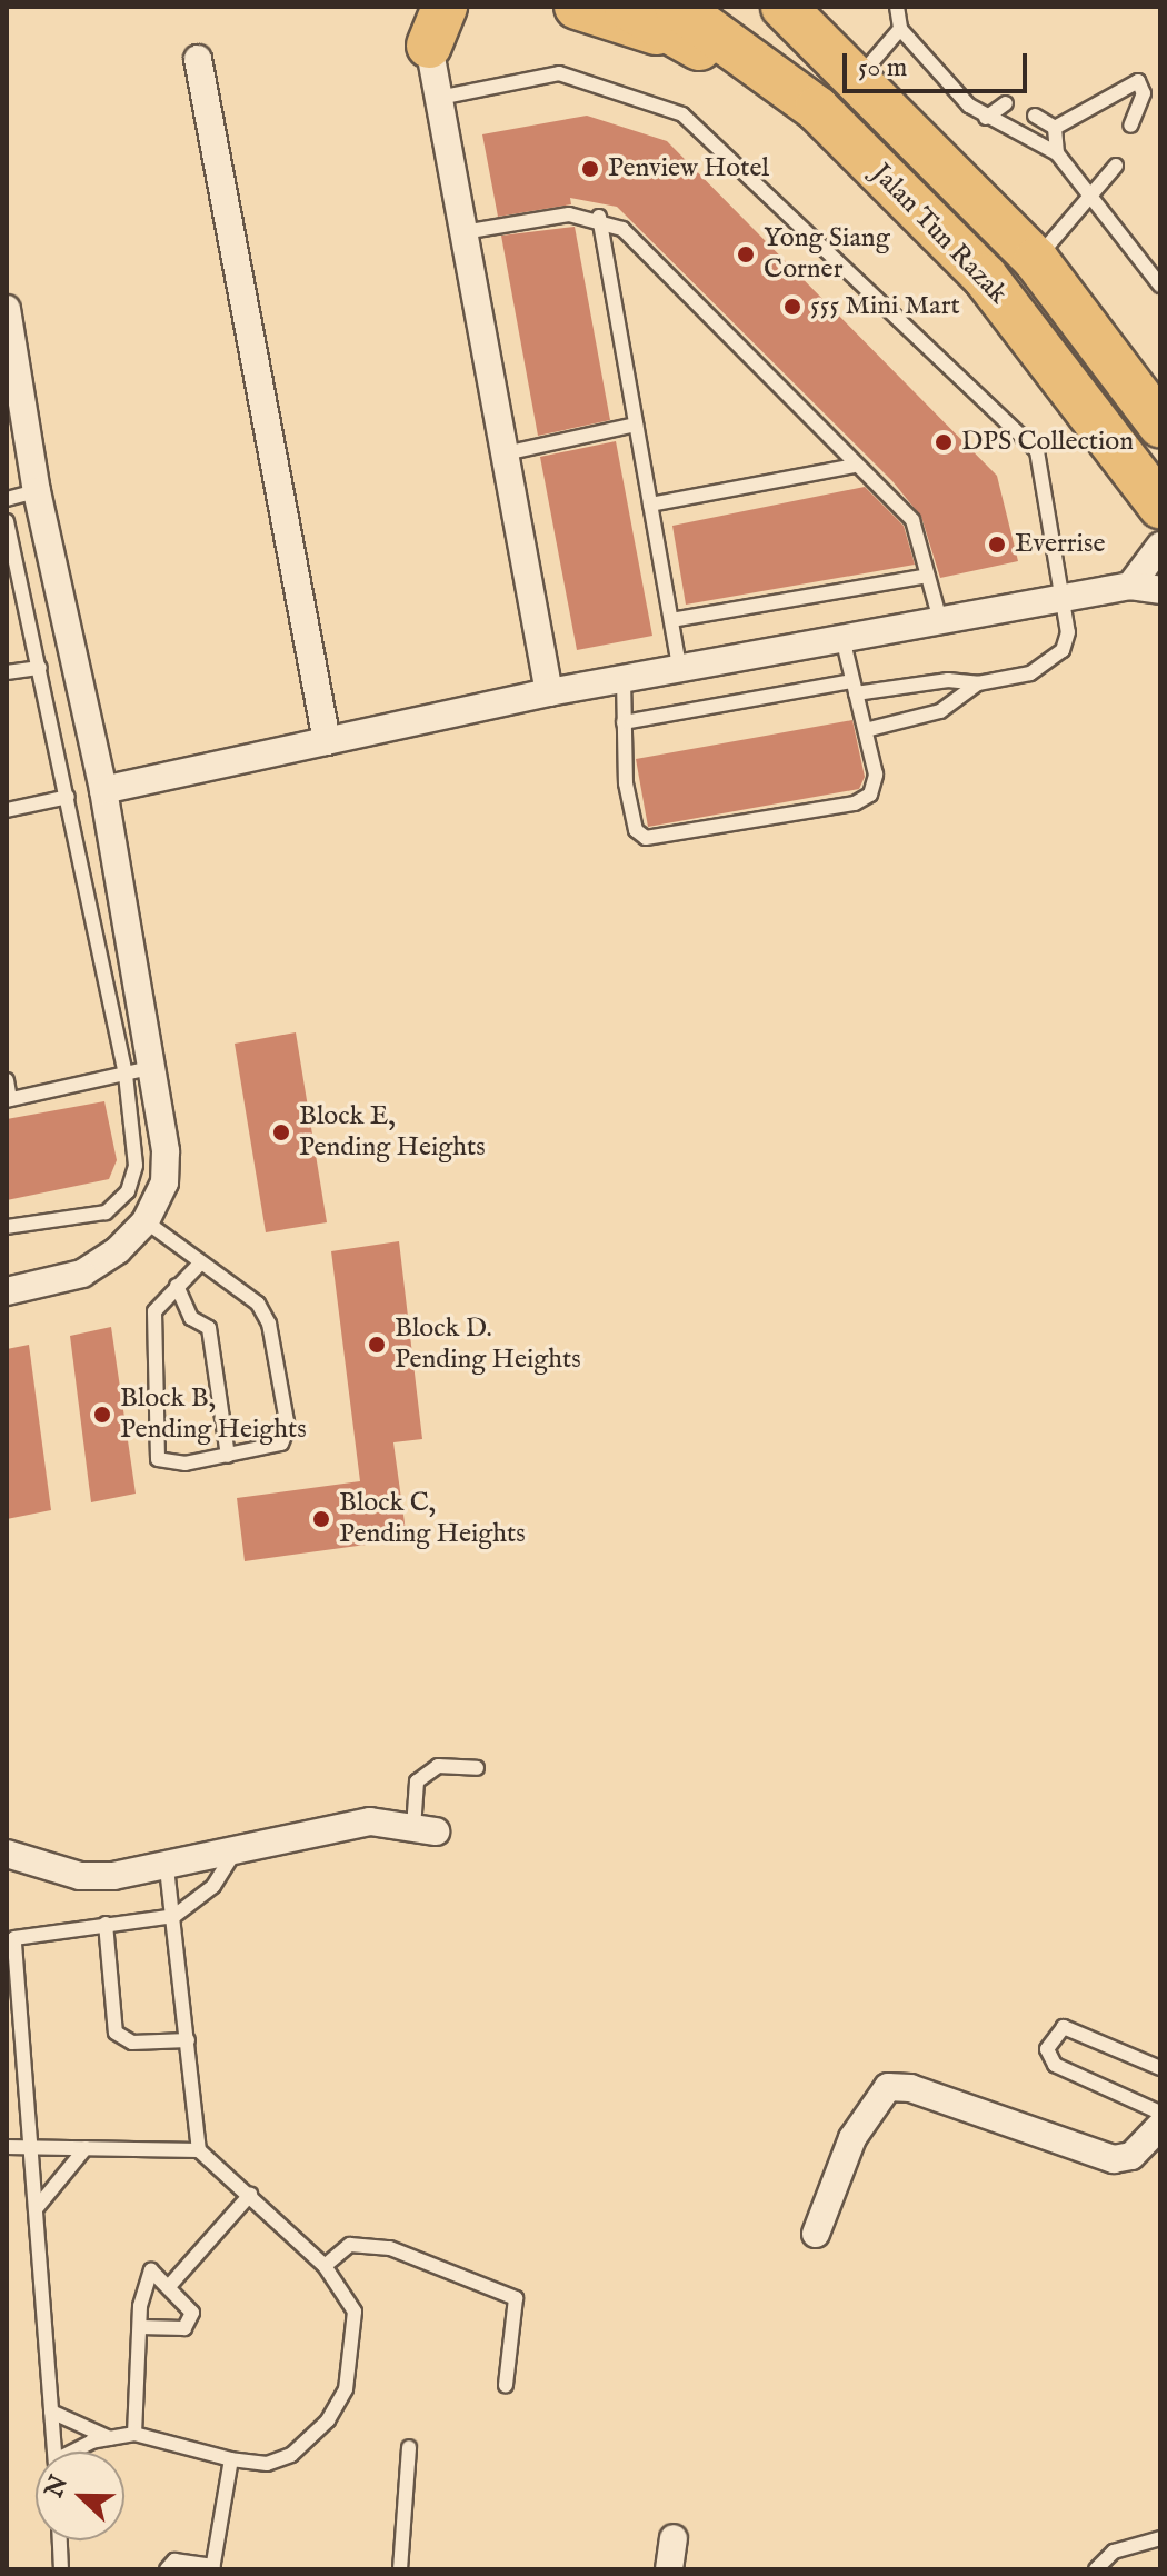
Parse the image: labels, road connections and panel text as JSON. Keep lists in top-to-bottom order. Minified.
{"streets":{"highway":["Jalan Tun Razak"]},"places":["Penview Hotel","Yong Siang Corner","555 Mini Mart","DPS Collection","Everrise","Block E, Pending Heights","Block D. Pending Heights","Block B, Pending Heights","Block C, Pending Heights"],"scale_bar":"50 m","north":"left"}
